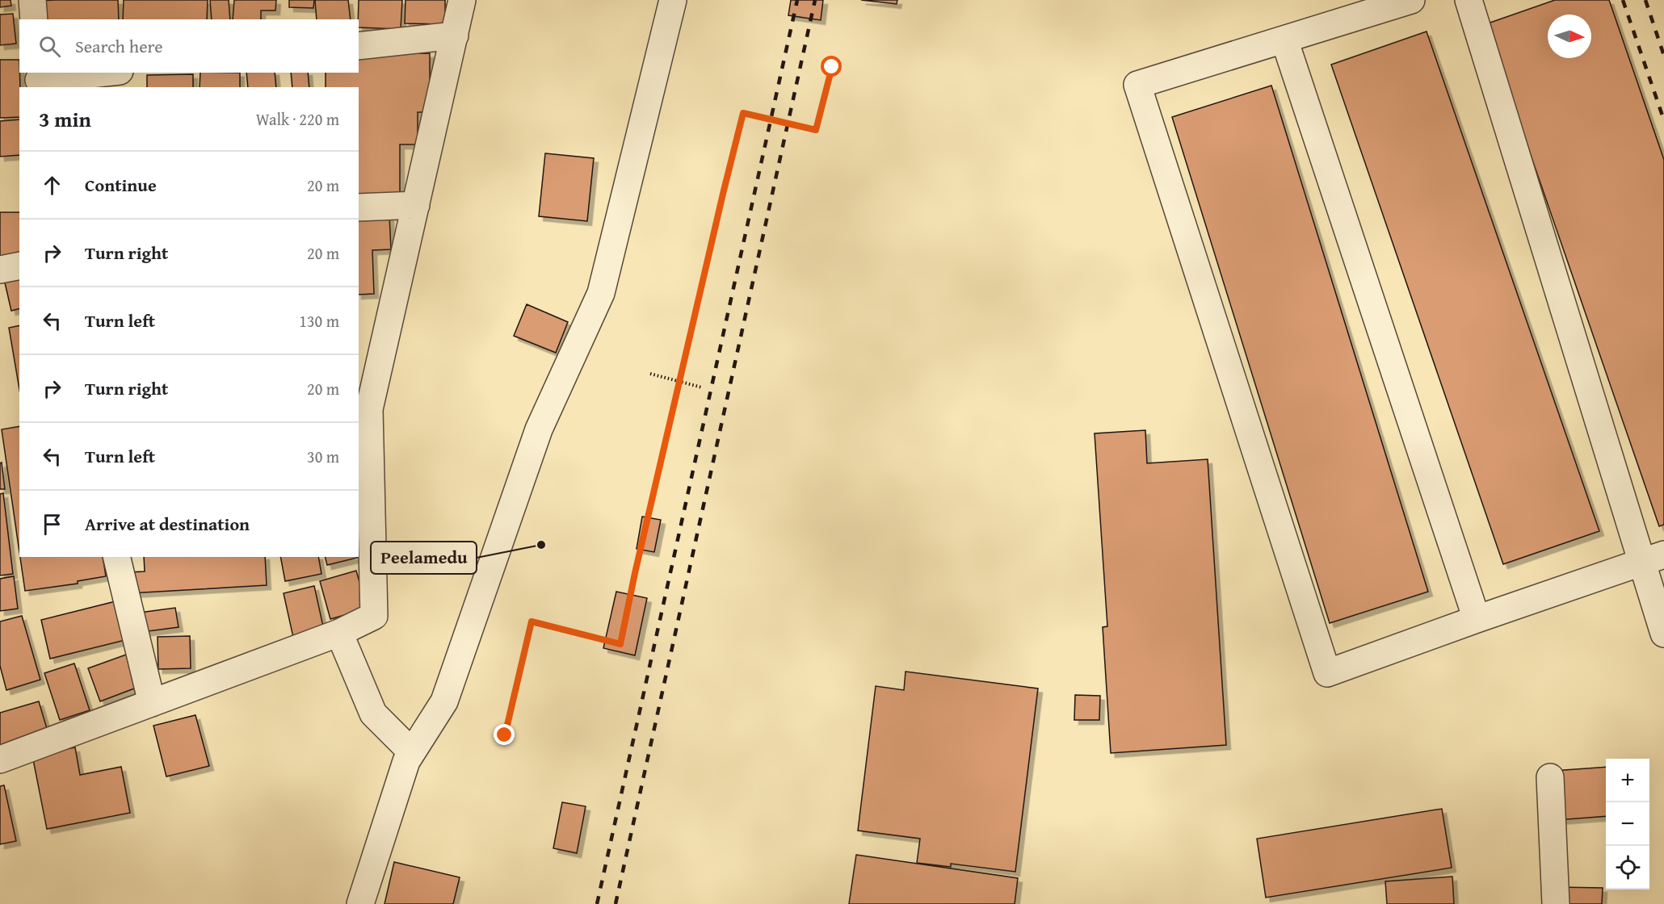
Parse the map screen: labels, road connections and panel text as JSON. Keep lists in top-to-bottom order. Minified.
{"places":["Peelamedu"],"north":"right","page":{"search":"Search here","heading":["3 min","Walk · 220 m"],"list":[["Continue","20 m"],["Turn right","20 m"],["Turn left","130 m"],["Turn right","20 m"],["Turn left","30 m"],"Arrive at destination"],"map_buttons":["+","−"]}}
